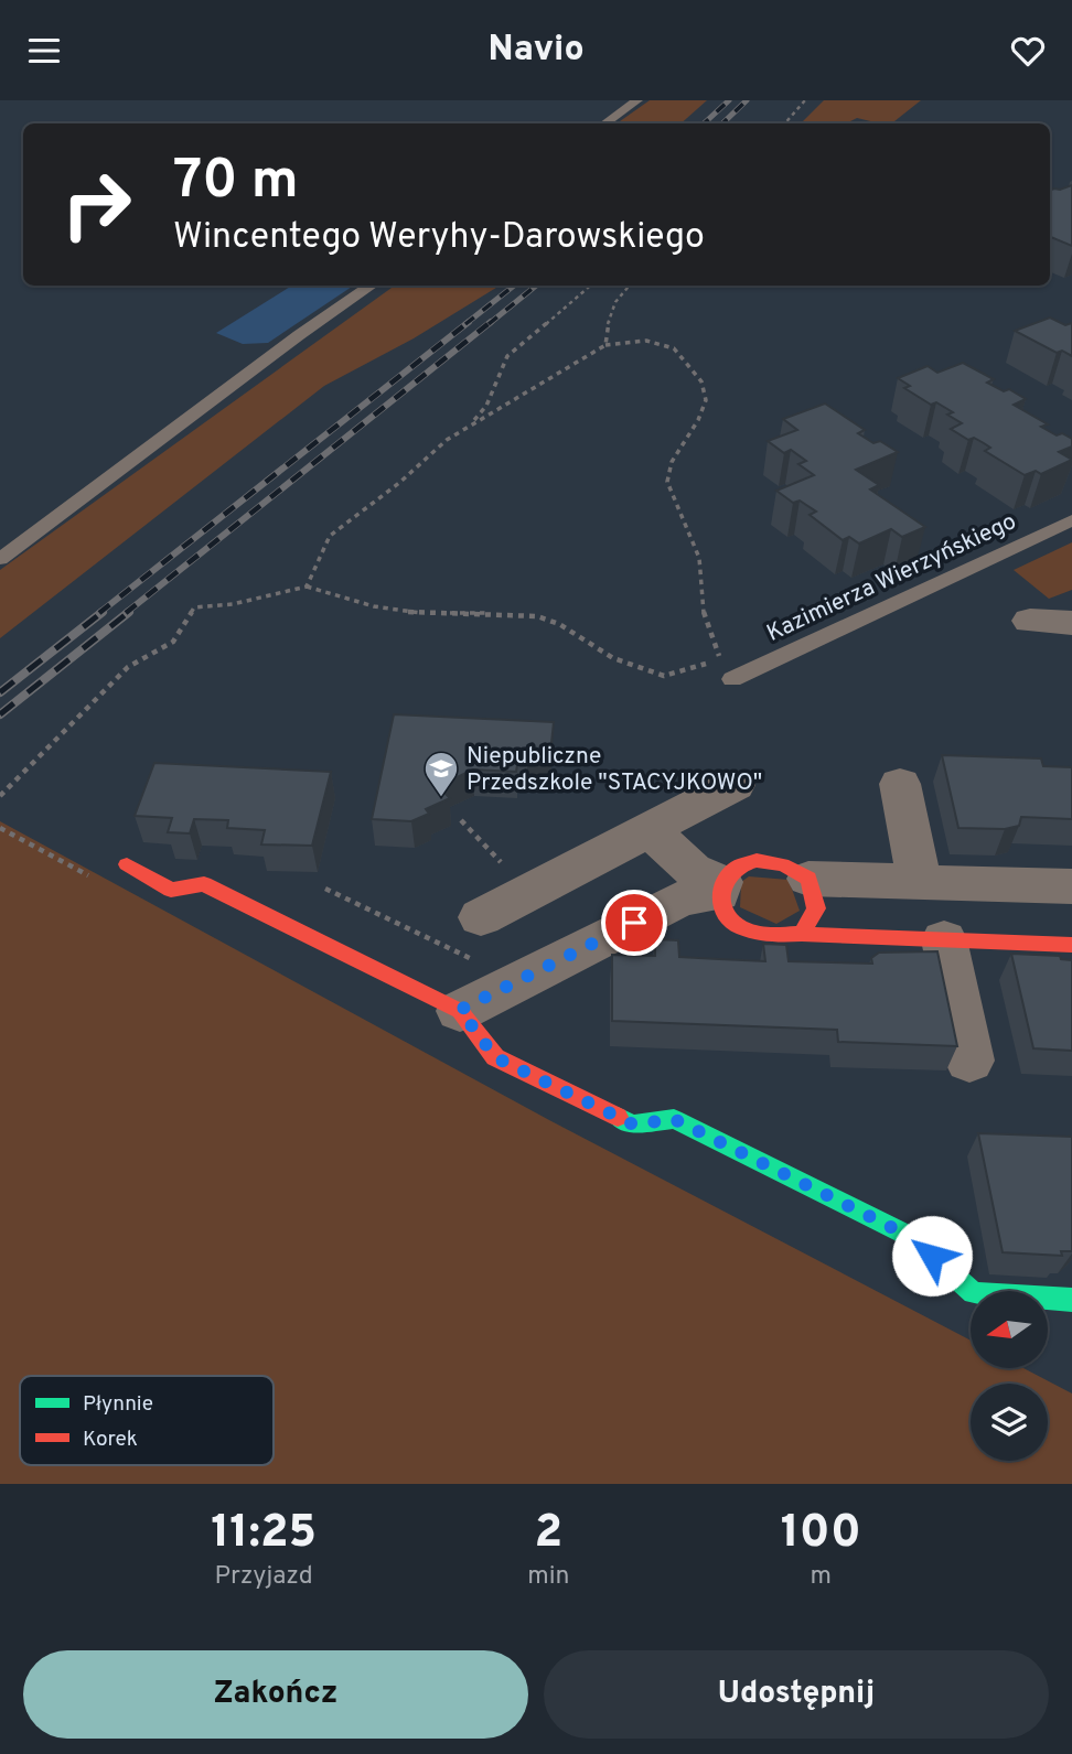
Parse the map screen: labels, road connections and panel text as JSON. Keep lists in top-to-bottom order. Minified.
{"streets":{"lane":["Kazimierza Wierzyńskiego"]},"places":{"school or university":["Niepubliczne Przedszkole \"STACYJKOWO\""]},"legend":["Płynnie","Korek"],"north":"left","page":{"header":"Navio","turn":["70 m","Wincentego Weryhy-Darowskiego"],"eta":["11:25","Przyjazd","2","min","100","m"],"buttons":["Zakończ","Udostępnij"]}}
